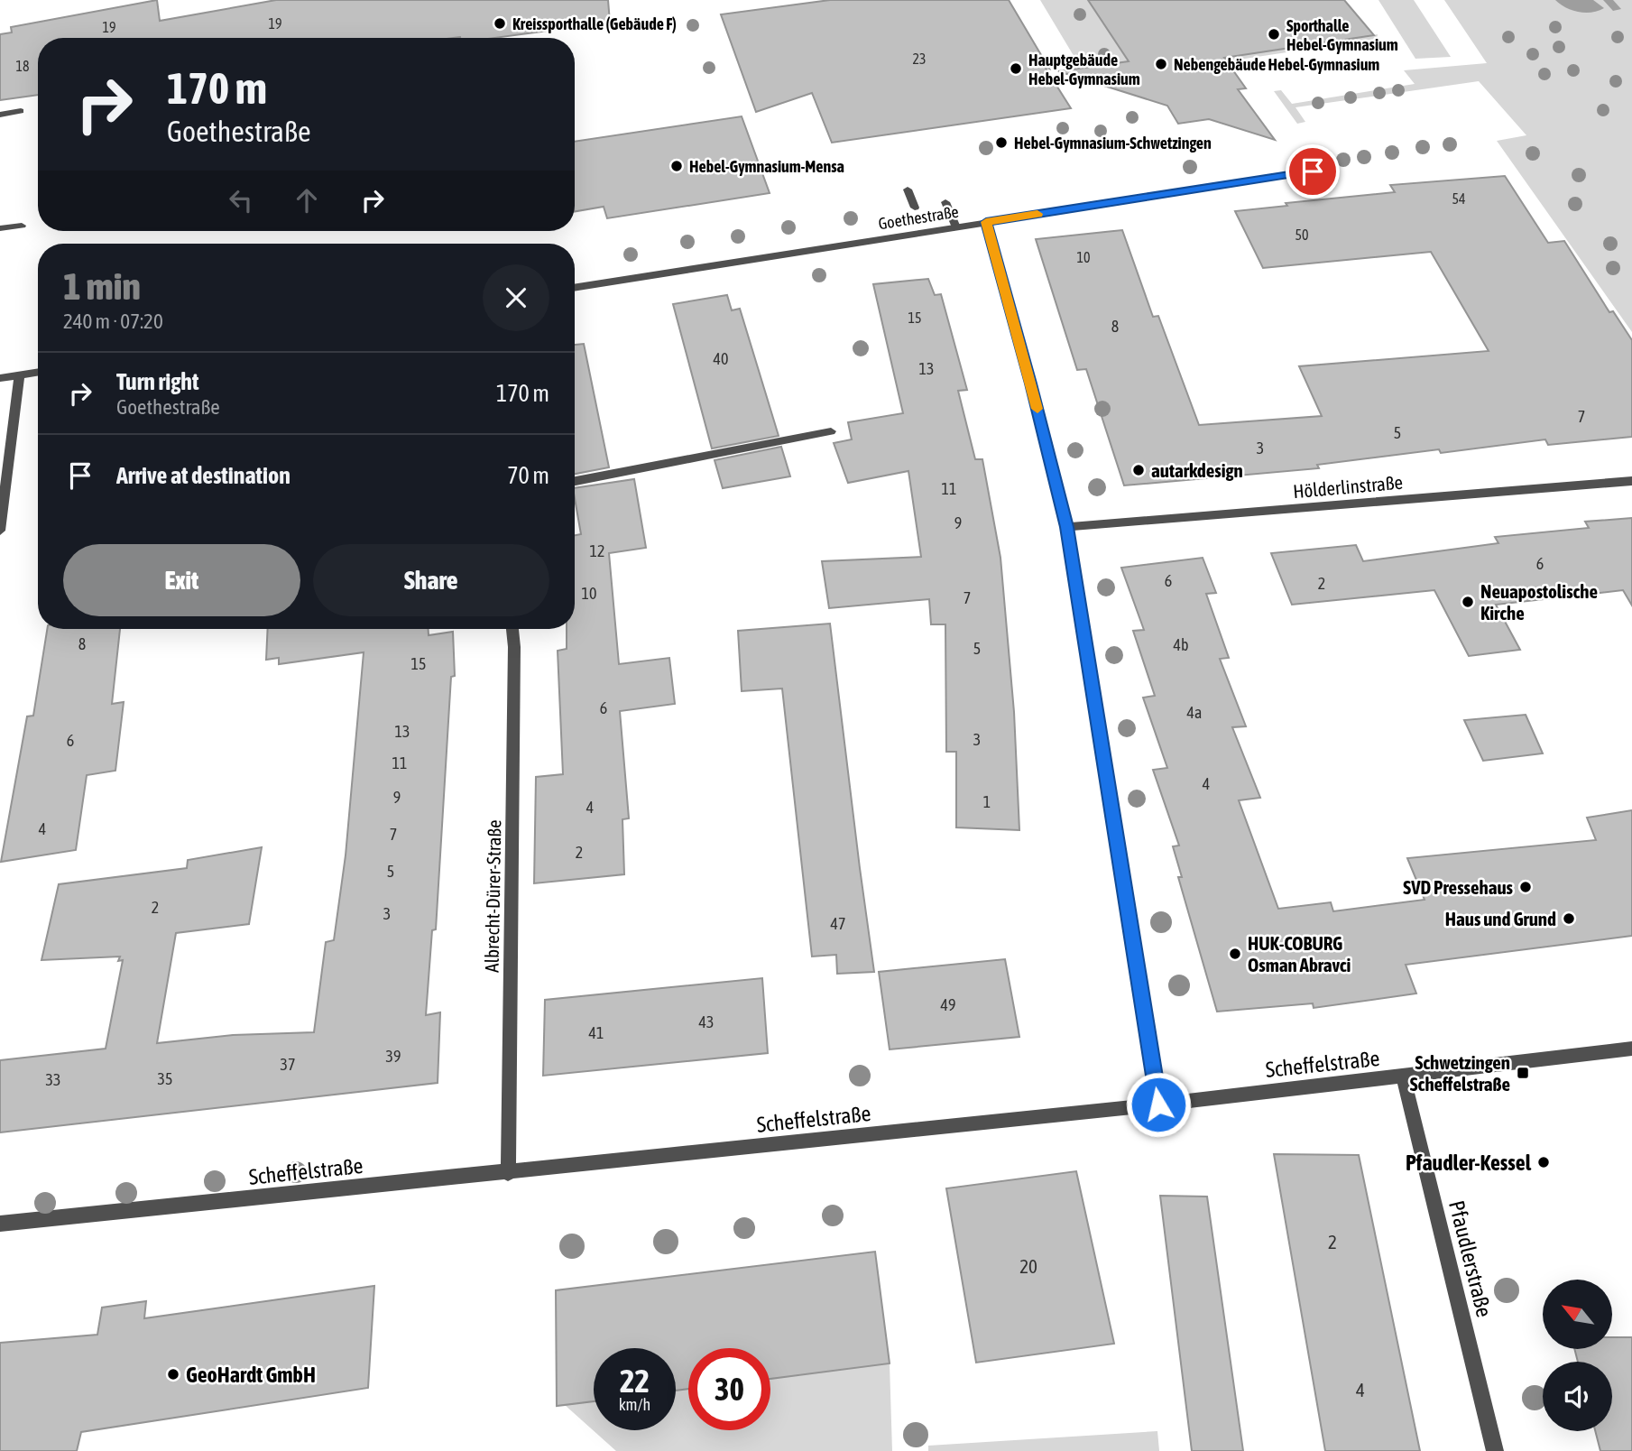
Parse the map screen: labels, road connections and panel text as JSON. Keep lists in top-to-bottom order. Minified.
{"streets":{"street":["Goethestraße","Hölderlinstraße","Albrecht-Dürer-Straße","Scheffelstraße","Pfaudlerstraße"]},"crossings":[["Albrecht-Dürer-Straße","Scheffelstraße"],["Scheffelstraße","Pfaudlerstraße"]],"places":{"other":["Kreissporthalle (Gebäude F)","Sporthalle Hebel-Gymnasium","Nebengebäude Hebel-Gymnasium","Hauptgebäude Hebel-Gymnasium","Hebel-Gymnasium-Schwetzingen","Hebel-Gymnasium-Mensa","autarkdesign","Neuapostolische Kirche","SVD Pressehaus","Haus und Grund","HUK-COBURG Osman Abravci","Pfaudler-Kessel","GeoHardt GmbH"],"transit":["Schwetzingen Scheffelstraße"]},"house_numbers":["19","19","23","18","54","50","10","15","8","40","13","7","5","3","11","9","12","6","6","2","10","7","8","4b","5","15","6","4a","13","3","6","11","4","9","1","4","4","7","2","5","2","3","47","49","43","41","39","37","35","33","2","20","4"],"north":"top left","page":{"turn":["170 m","Goethestraße"],"heading":["1 min","240 m · 07:20"],"list":[{"name":"Turn right","note":"Goethestraße","value":"170 m"},{"name":"Arrive at destination","value":"70 m"}],"buttons":["Exit","Share"],"speed":"22 km/h","limit":"30"}}
